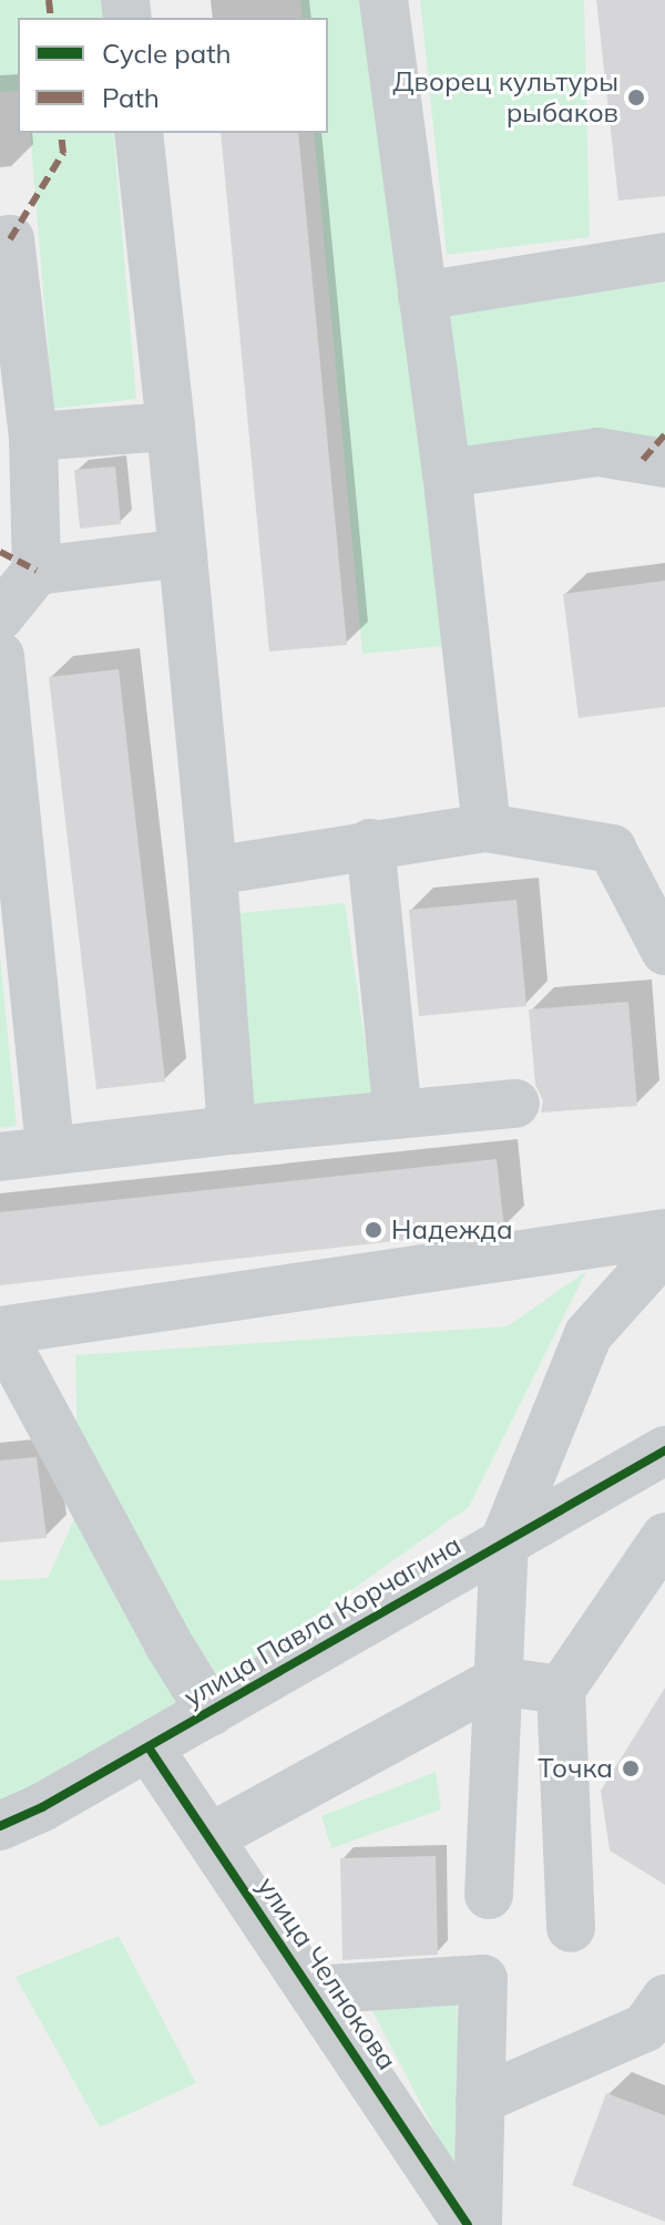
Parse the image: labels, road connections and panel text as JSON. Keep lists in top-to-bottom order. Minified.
{"streets":{"street":["улица Павла Корчагина","улица Челнокова"]},"crossings":[["улица Павла Корчагина","улица Челнокова"]],"places":["Дворец культуры рыбаков","Надежда","Точка"],"legend":["Cycle path","Path"]}
